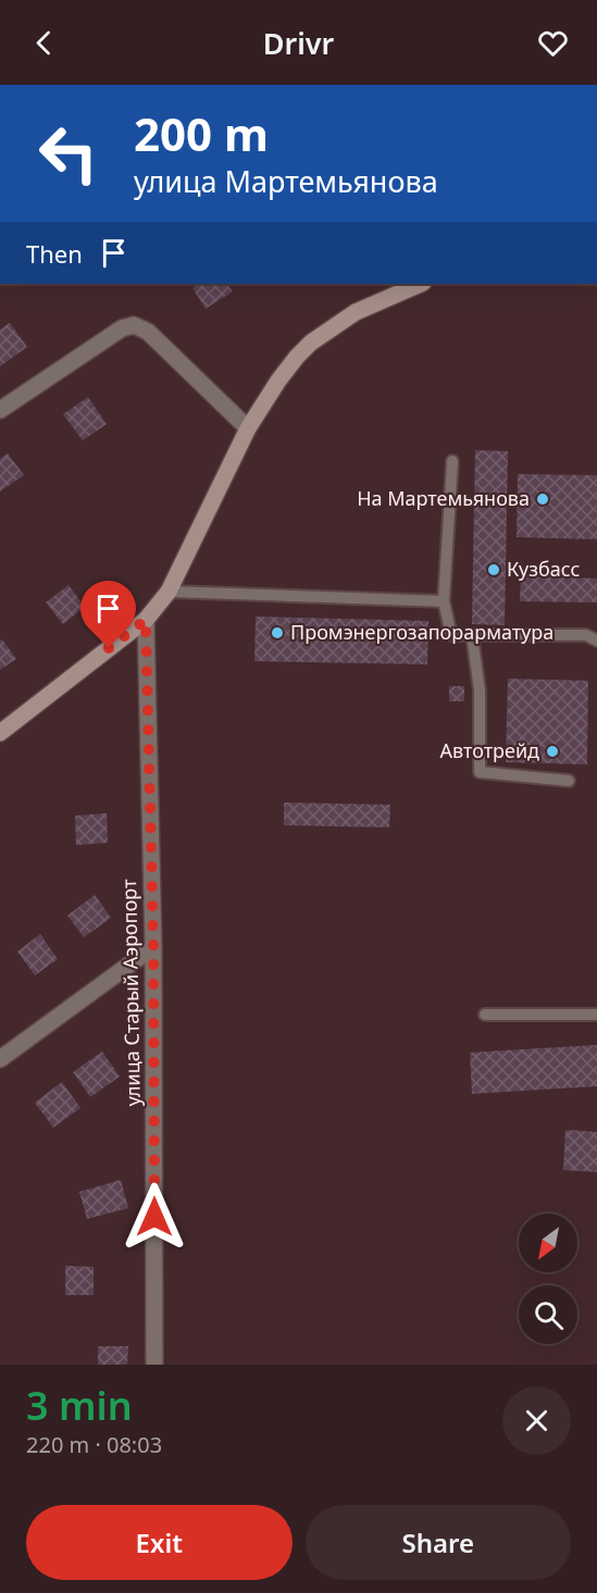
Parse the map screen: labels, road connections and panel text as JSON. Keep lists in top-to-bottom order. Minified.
{"streets":{"street":["улица Старый Аэропорт"]},"places":["На Мартемьянова","Кузбасс","Промэнергозапорарматура","Автотрейд"],"north":"bottom left","page":{"header":"Drivr","turn":["200 m","улица Мартемьянова"],"then":"Then","heading":["3 min","220 m · 08:03"],"buttons":["Exit","Share"]}}
